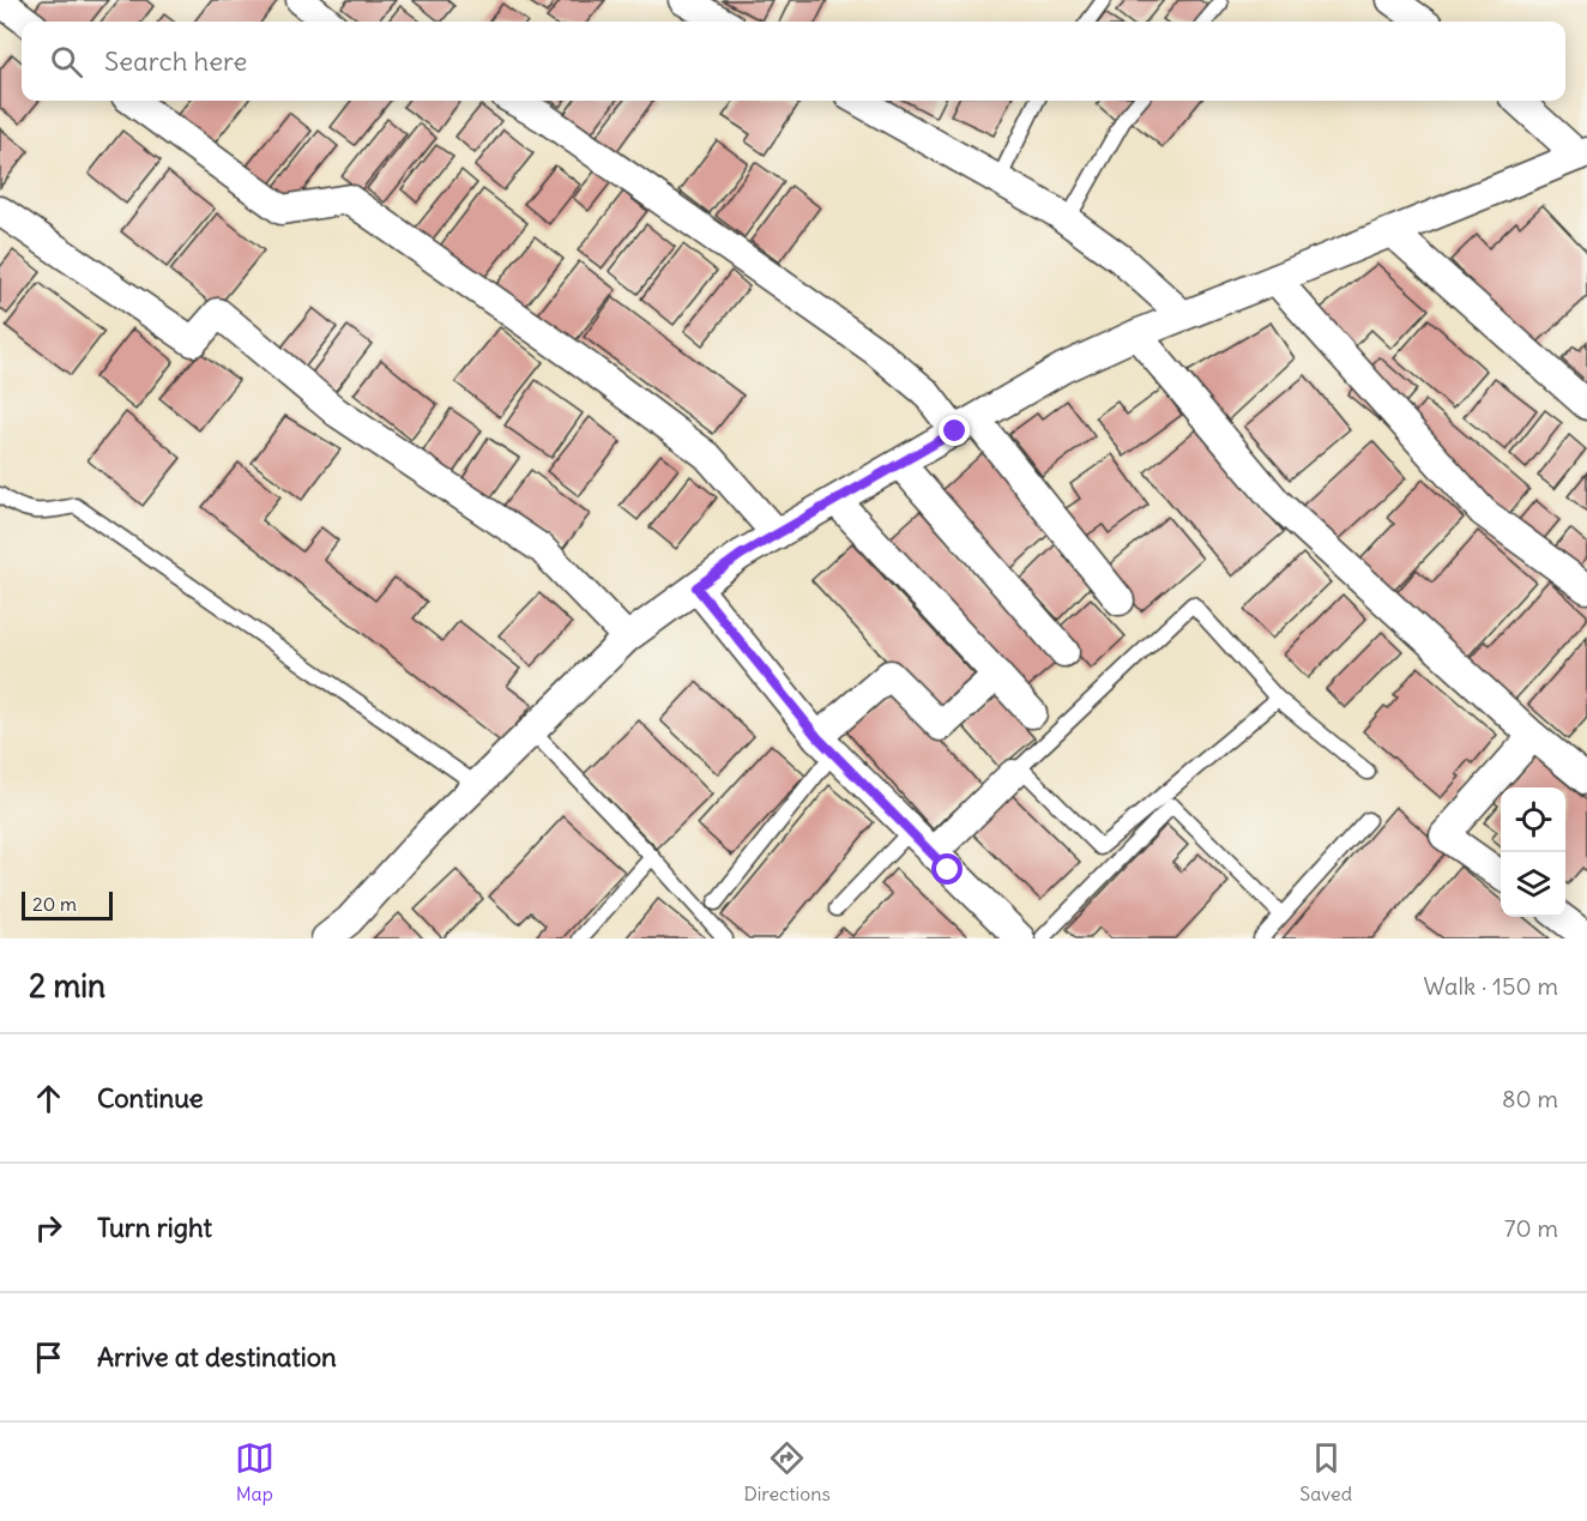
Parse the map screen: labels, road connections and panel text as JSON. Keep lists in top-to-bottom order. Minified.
{"scale_bar":"20 m","page":{"search":"Search here","scale":"20 m","heading":["2 min","Walk · 150 m"],"list":[["Continue","80 m"],["Turn right","70 m"],"Arrive at destination"],"nav":["Map","Directions","Saved"]}}
